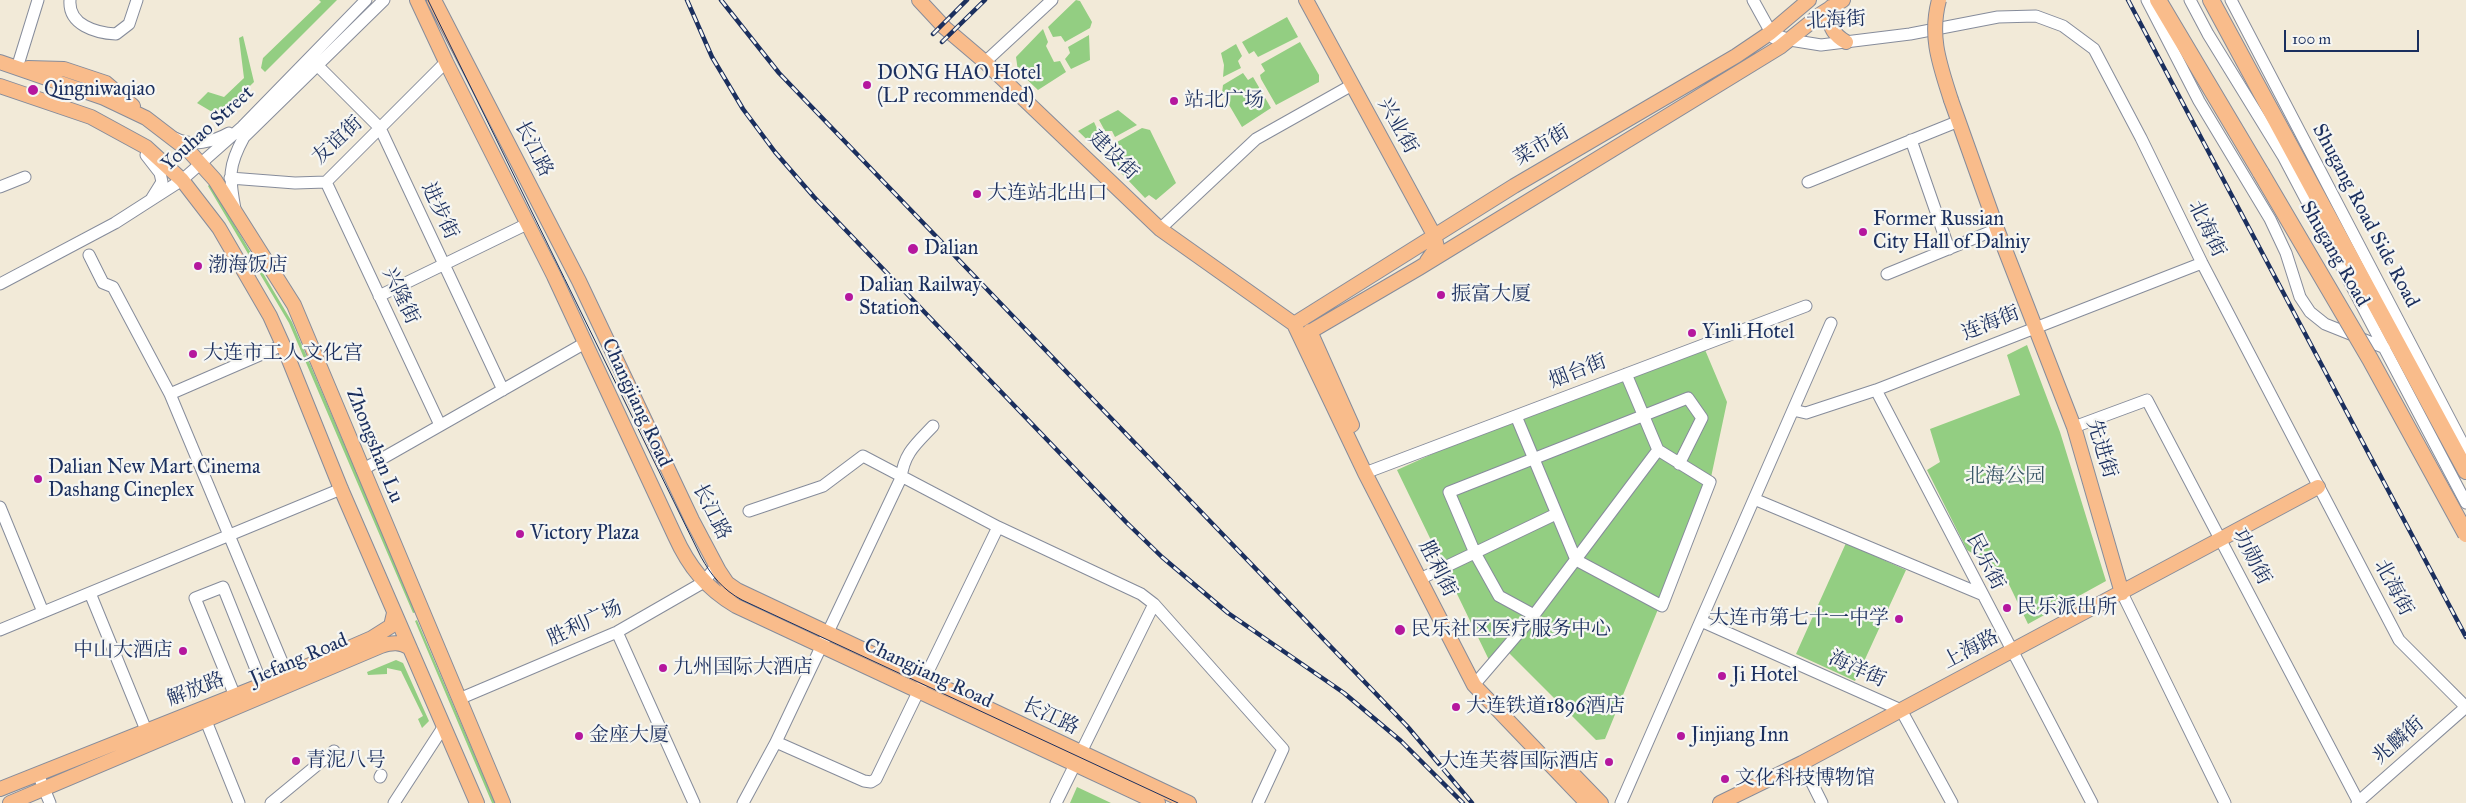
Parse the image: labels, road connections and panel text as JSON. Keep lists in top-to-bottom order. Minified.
{"streets":{"highway":["Shugang Road"],"main road":["兴业街","菜市街","长江路","建设街","Changjiang Road","Zhongshan Lu","先进街","胜利街","上海路","Jiefang Road","解放路"],"street":["北海街","Youhao Street","友谊街","进步街","Shugang Road Side Road","兴隆街","连海街","烟台街","功勋街","民乐街","胜利广场","海洋街","兆麟街"]},"crossings":[["北海街","菜市街"],["北海街","连海街"],["北海街","上海路"],["北海街","兆麟街"],["兴业街","菜市街"],["Youhao Street","友谊街"],["Youhao Street","进步街"],["Youhao Street","Zhongshan Lu"],["友谊街","进步街"],["友谊街","兴隆街"],["友谊街","Changjiang Road"],["菜市街","建设街"],["菜市街","胜利街"],["长江路","Changjiang Road"],["长江路","胜利广场"],["建设街","胜利街"],["连海街","先进街"],["连海街","民乐街"],["烟台街","胜利街"],["Changjiang Road","胜利广场"],["Zhongshan Lu","胜利广场"],["先进街","功勋街"],["先进街","上海路"],["功勋街","上海路"],["功勋街","兆麟街"],["民乐街","上海路"],["上海路","海洋街"],["Jiefang Road","解放路"]],"parks":["北海公园"],"places":["DONG HAO Hotel (LP recommended)","Qingniwaqiao","站北广场","大连站北出口","Former Russian City Hall of Dalniy","Dalian","渤海饭店","振富大厦","Dalian Railway Station","Yinli Hotel","大连市工人文化宫","Dalian New Mart Cinema Dashang Cineplex","Victory Plaza","民乐派出所","大连市第七十一中学","民乐社区医疗服务中心","中山大酒店","九州国际大酒店","Ji Hotel","大连铁道1896酒店","金座大厦","Jinjiang Inn","青泥八号","大连芙蓉国际酒店","文化科技博物馆"],"scale_bar":"100 m"}
